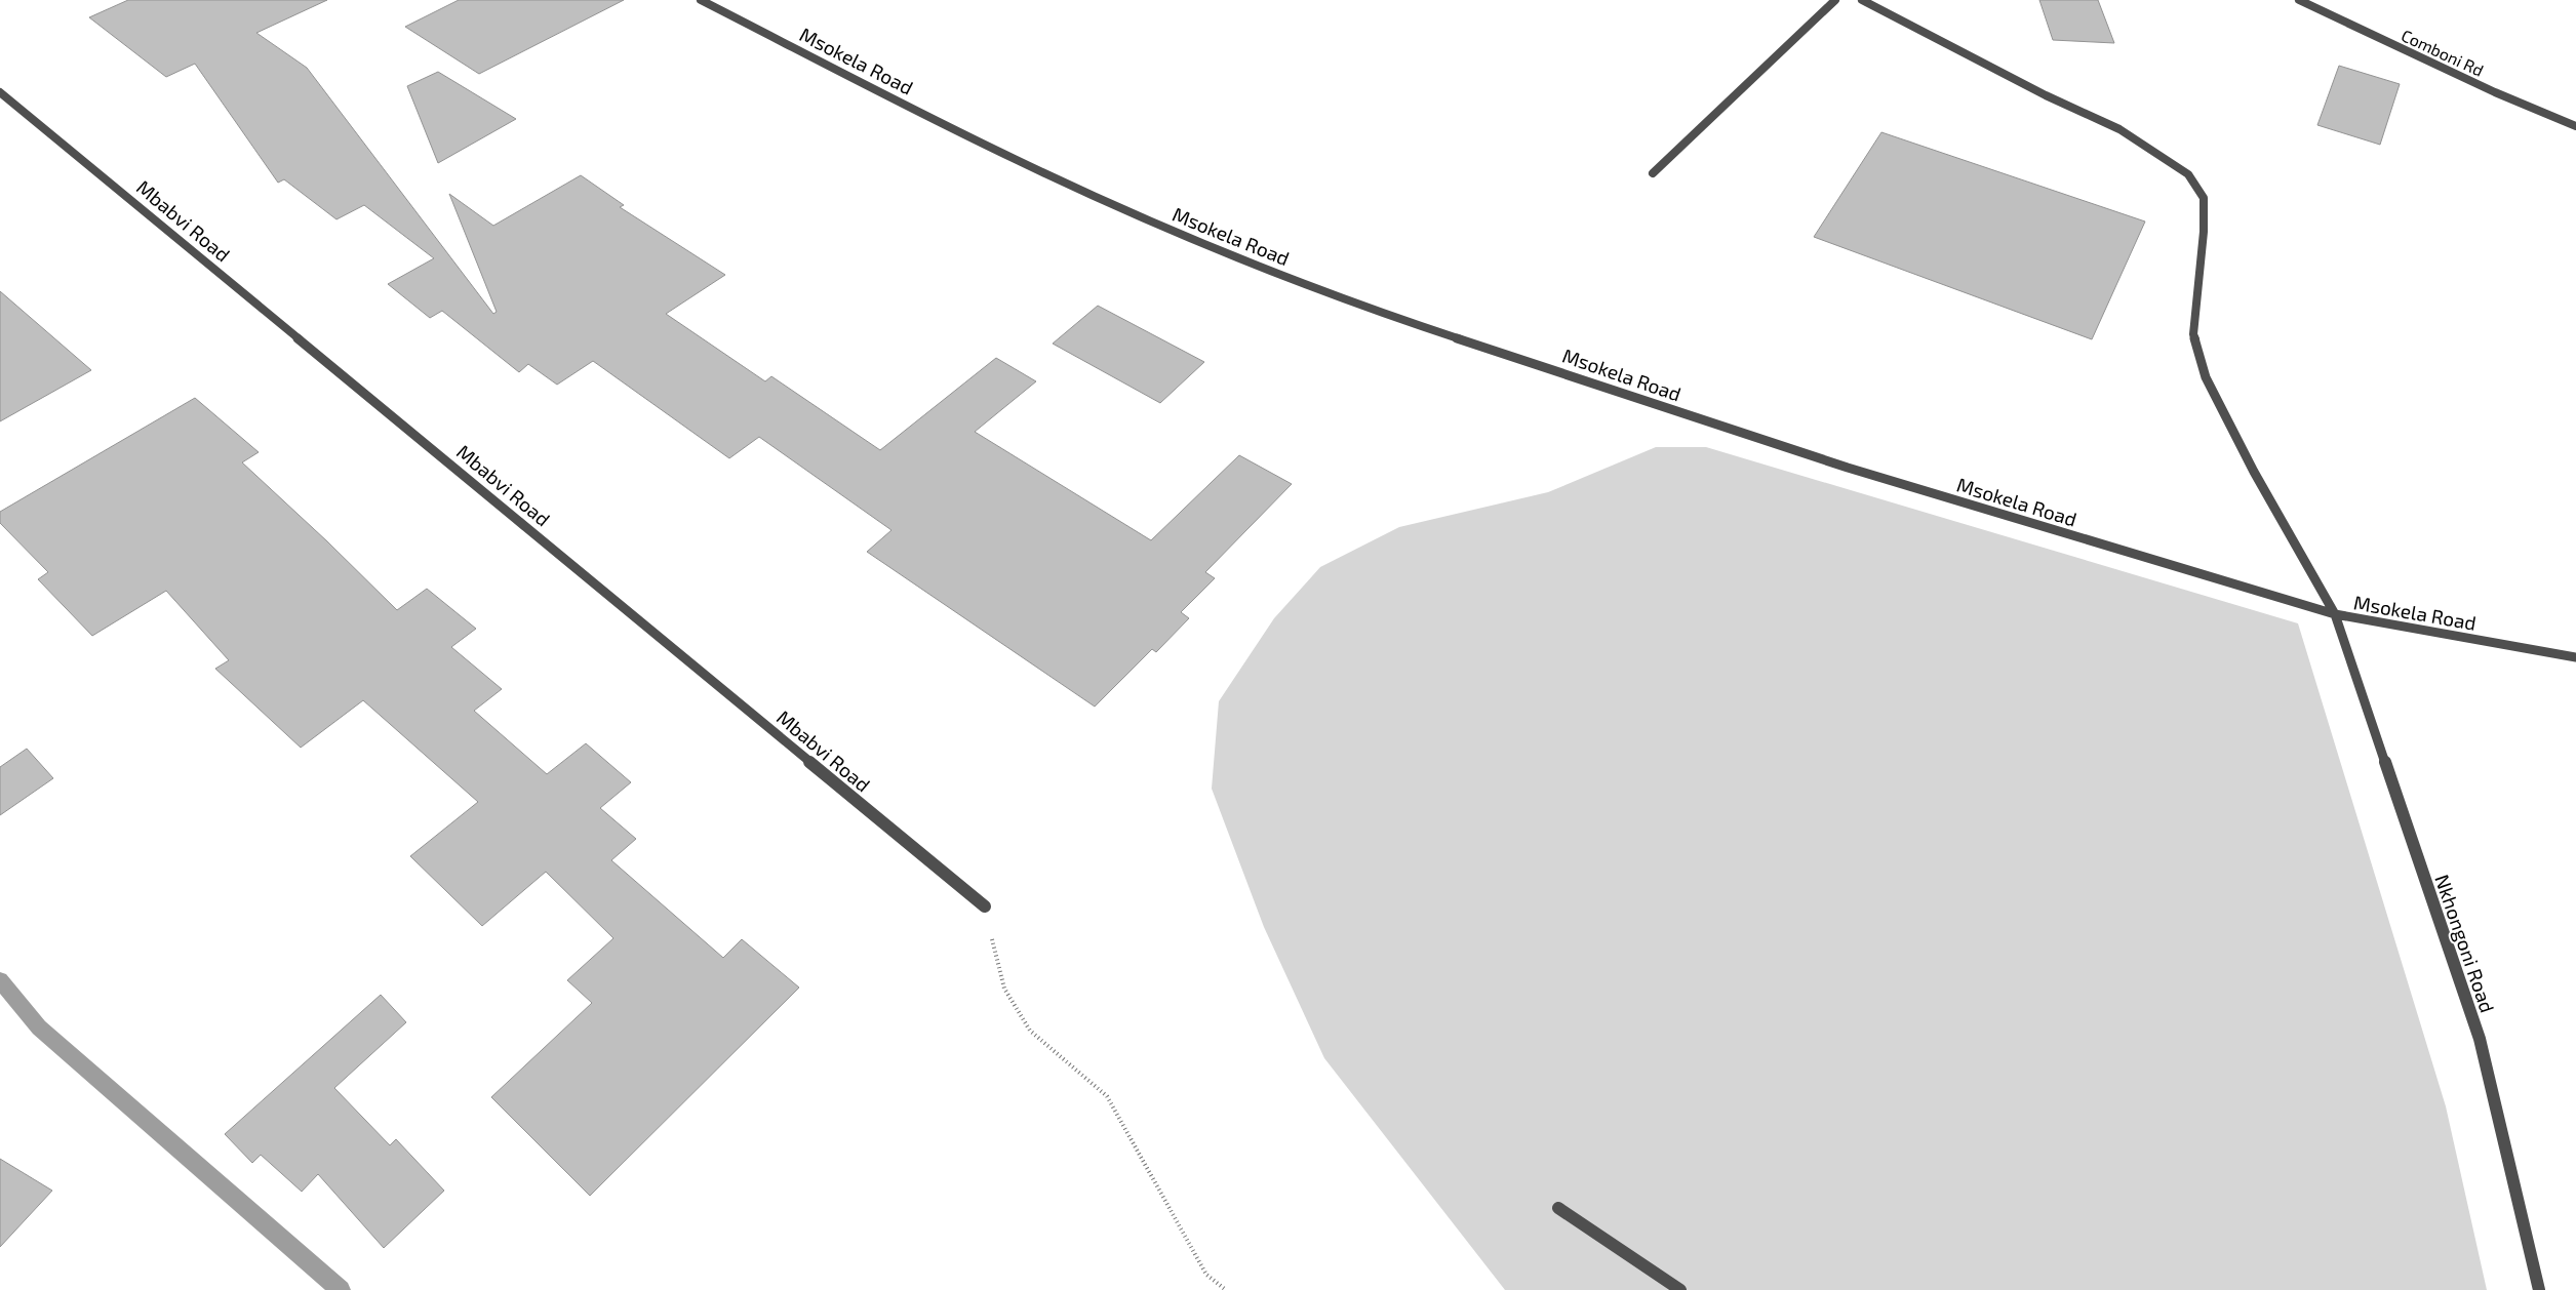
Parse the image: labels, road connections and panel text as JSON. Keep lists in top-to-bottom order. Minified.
{"streets":{"street":["Comboni Rd","Msokela Road","Mbabvi Road","Nkhongoni Road"]},"crossings":[["Msokela Road","Nkhongoni Road"]]}
